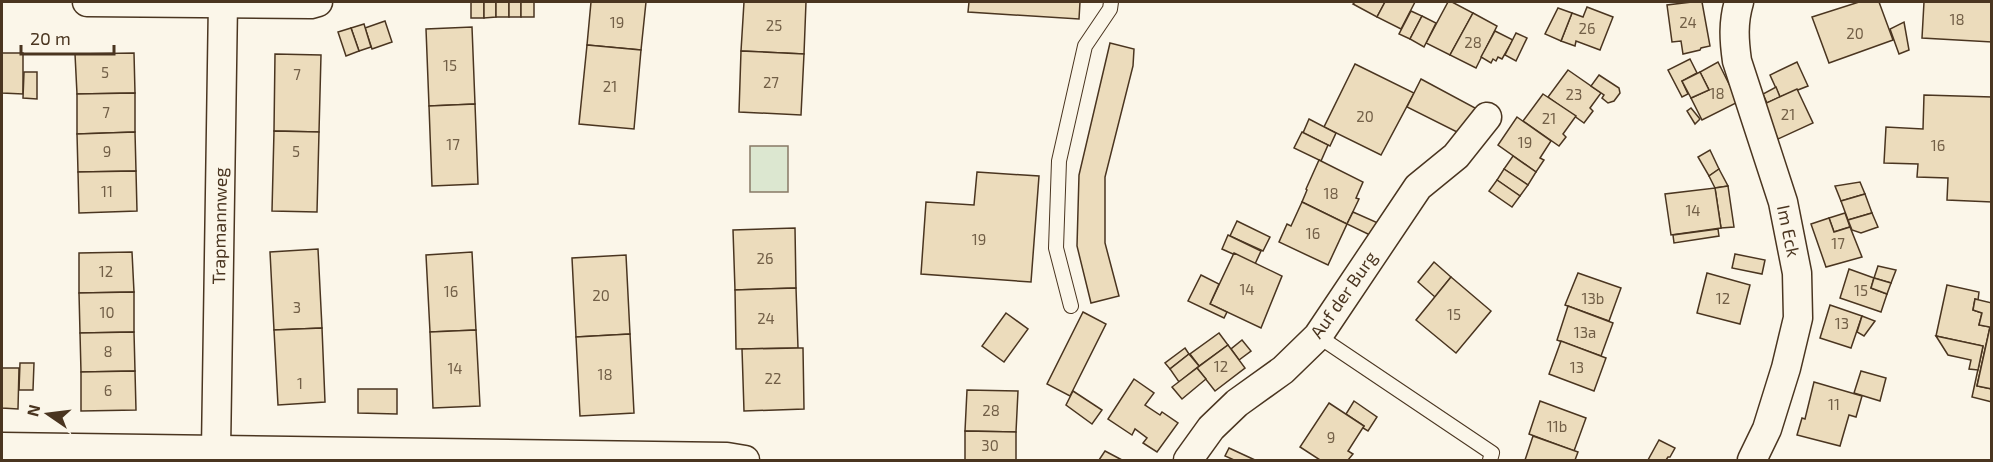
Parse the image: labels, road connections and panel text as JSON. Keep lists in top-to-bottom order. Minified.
{"streets":{"street":["Trapmannweg","Im Eck","Auf der Burg"]},"house_numbers":["18","19","24","25","26","20","28","15","5","7","27","21","18","23","7","21","20","21","19","17","16","9","5","11","18","14","16","19","17","26","12","14","15","16","20","13b","12","3","10","15","24","13","13a","8","12","13","14","18","22","1","6","11","28","11b","9","30"],"scale_bar":"20 m","north":"left"}
